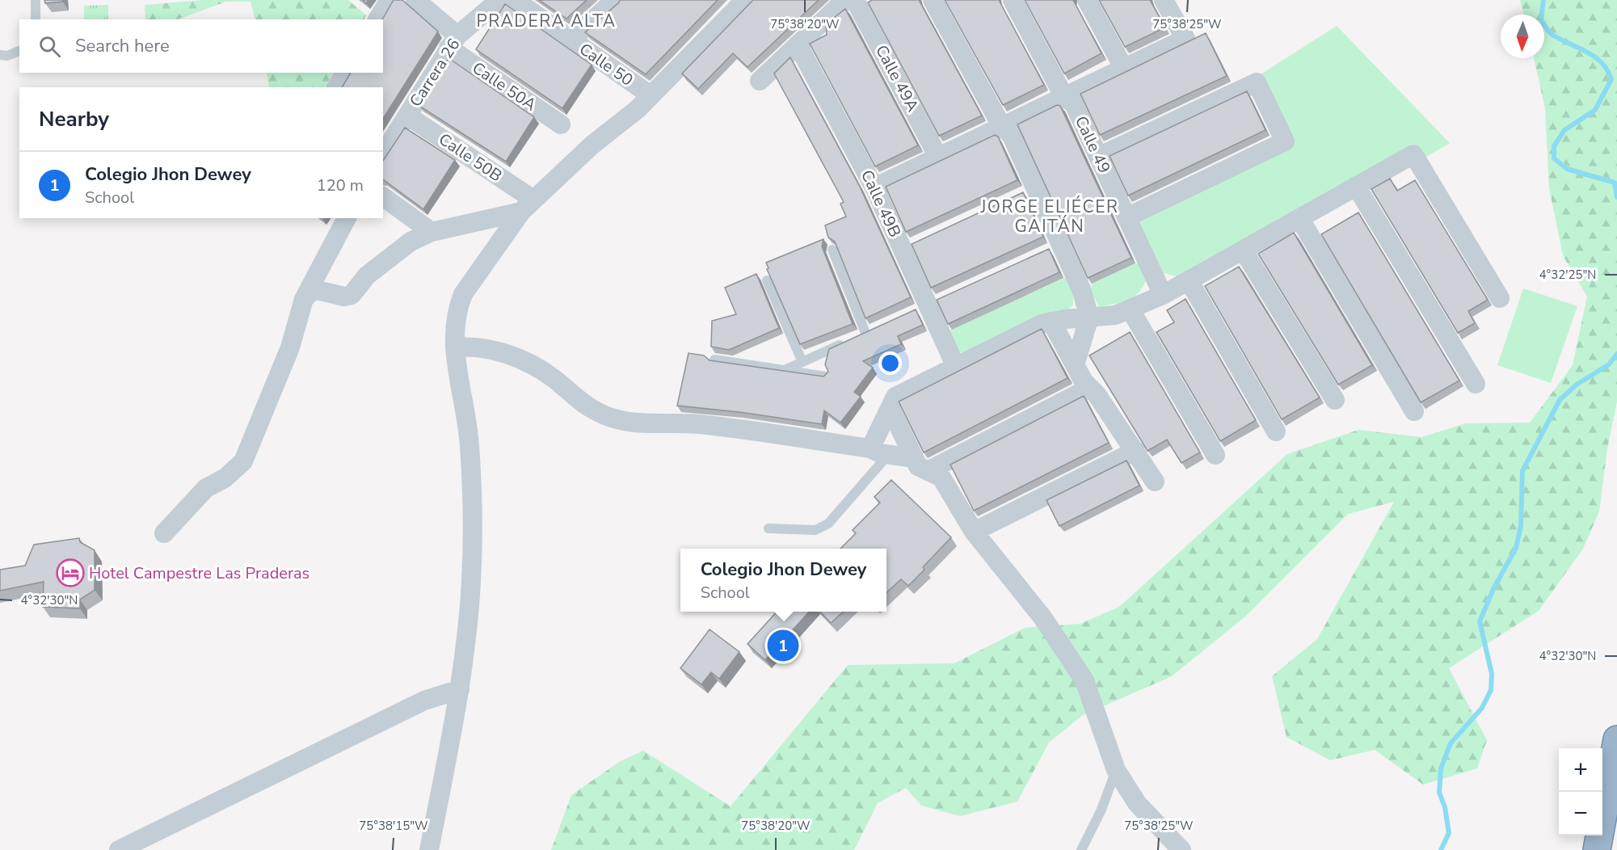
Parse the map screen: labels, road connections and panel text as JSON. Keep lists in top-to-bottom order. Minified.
{"streets":{"street":["Calle 50","Carrera 26","Calle 49A","Calle 50A","Calle 49","Calle 50B","Calle 49B"]},"crossings":[["Carrera 26","Calle 50A"],["Carrera 26","Calle 50B"]],"districts":["PRADERA ALTA","JORGE ELIÉCER GAITÁN"],"places":{"hotel":["Hotel Campestre Las Praderas"]},"north":"bottom","page":{"search":"Search here","heading":"Nearby","list":[{"mark":"1","name":"Colegio Jhon Dewey","note":"School","value":"120 m"}],"popup":["Colegio Jhon Dewey","School"],"pins":"1","map_buttons":["+","−"]},"coordinates":["75°38'20\"W","75°38'25\"W","4°32'25\"N","4°32'30\"N","75°38'15\"W"]}
